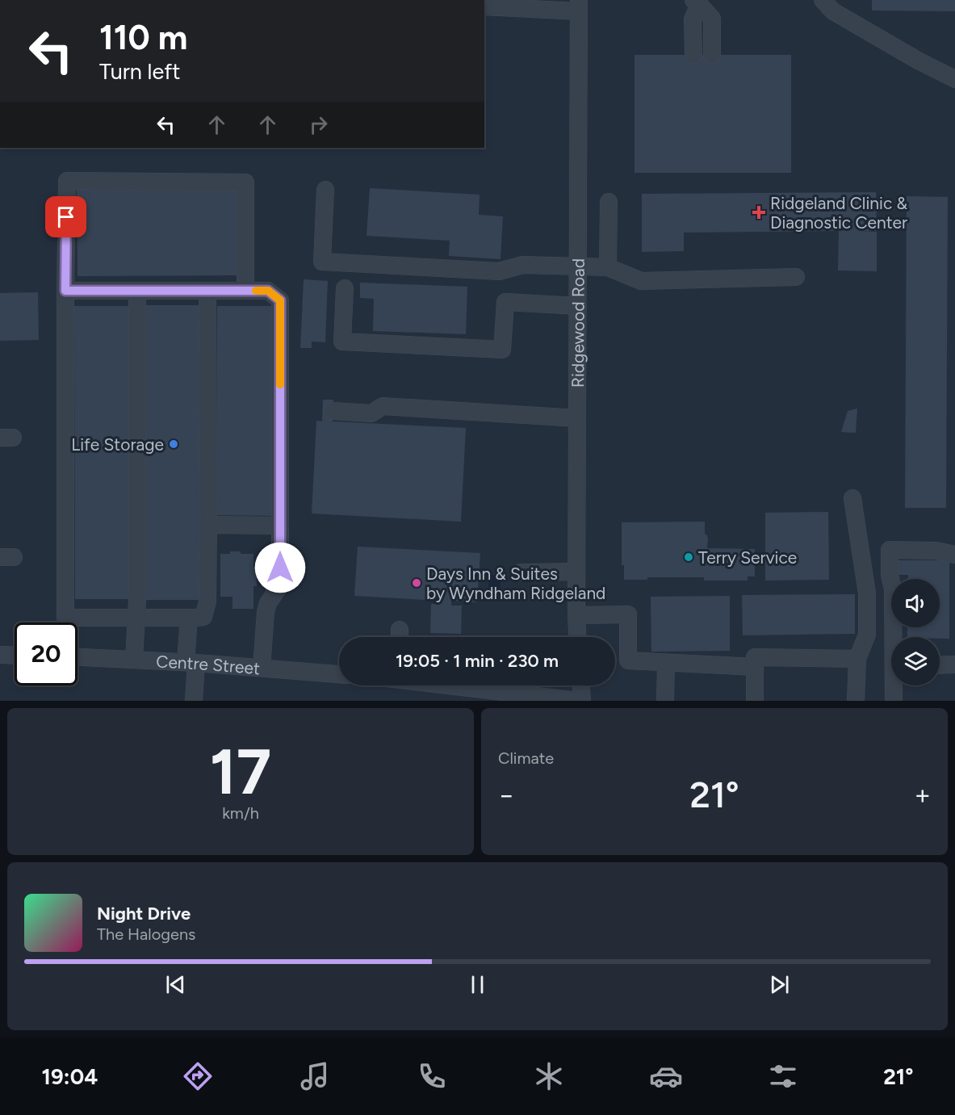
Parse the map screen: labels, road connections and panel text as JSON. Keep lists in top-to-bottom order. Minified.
{"streets":{"street":["Ridgewood Road","Centre Street"]},"places":{"health":["Ridgeland Clinic & Diagnostic Center"],"other":["Life Storage","Terry Service","Days Inn & Suites by Wyndham Ridgeland"]},"page":{"turn":["110 m","Turn left"],"limit":"20","trip":"19:05 · 1 min · 230 m","tile":[["17","km/h"],"Climate"],"heat":["−","21°","+"],"song":["Night Drive","The Halogens"],"tabs":["19:04","21°"]}}
